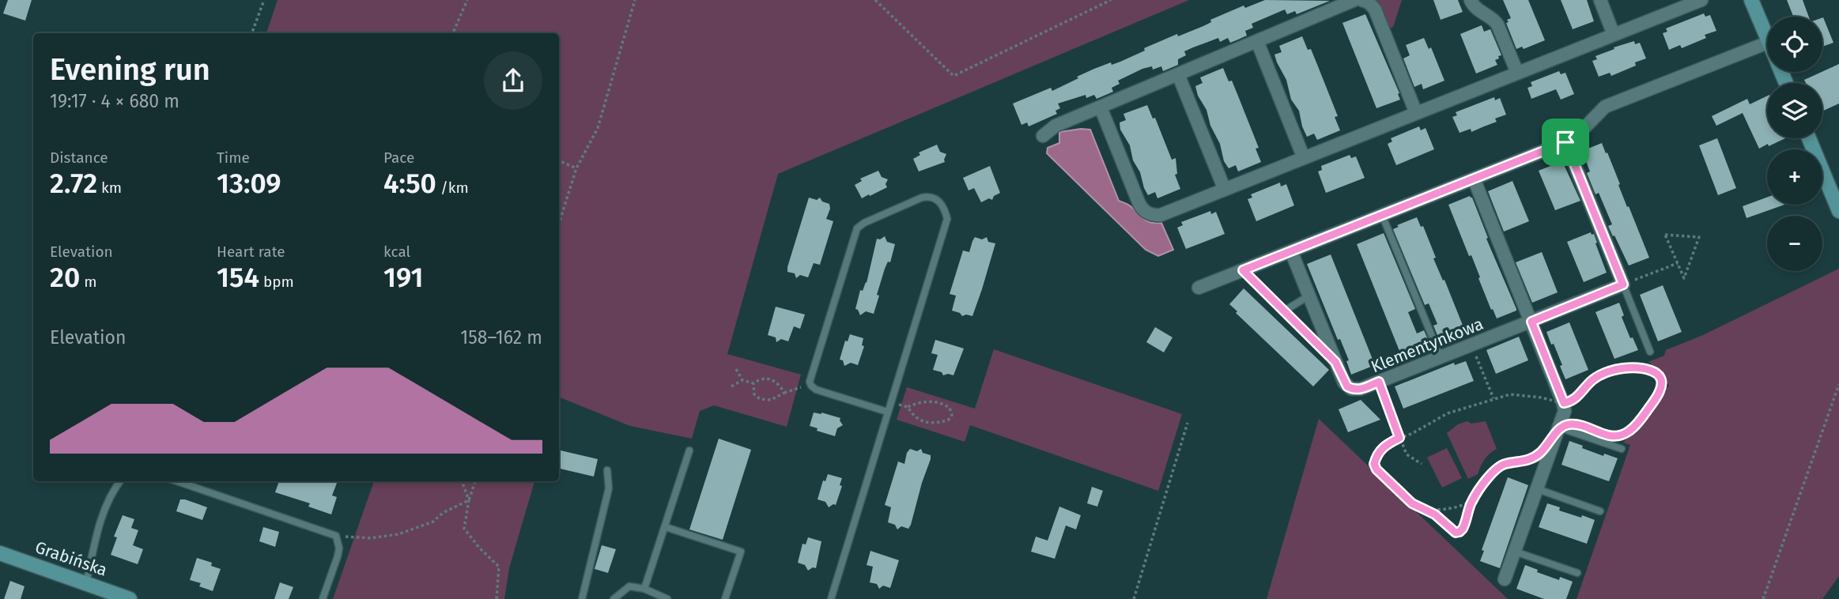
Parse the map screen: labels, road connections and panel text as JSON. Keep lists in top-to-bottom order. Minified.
{"streets":{"street":["Klementynkowa","Grabińska"]},"page":{"map_buttons":["+","−"],"heading":["Evening run","19:17 · 4 × 680 m"],"stats":[["Distance","2.72 km"],["Time","13:09"],["Pace","4:50 /km"],["Elevation","20 m"],["Heart rate","154 bpm"],["kcal","191"]],"chart":["Elevation","158–162 m"]}}
